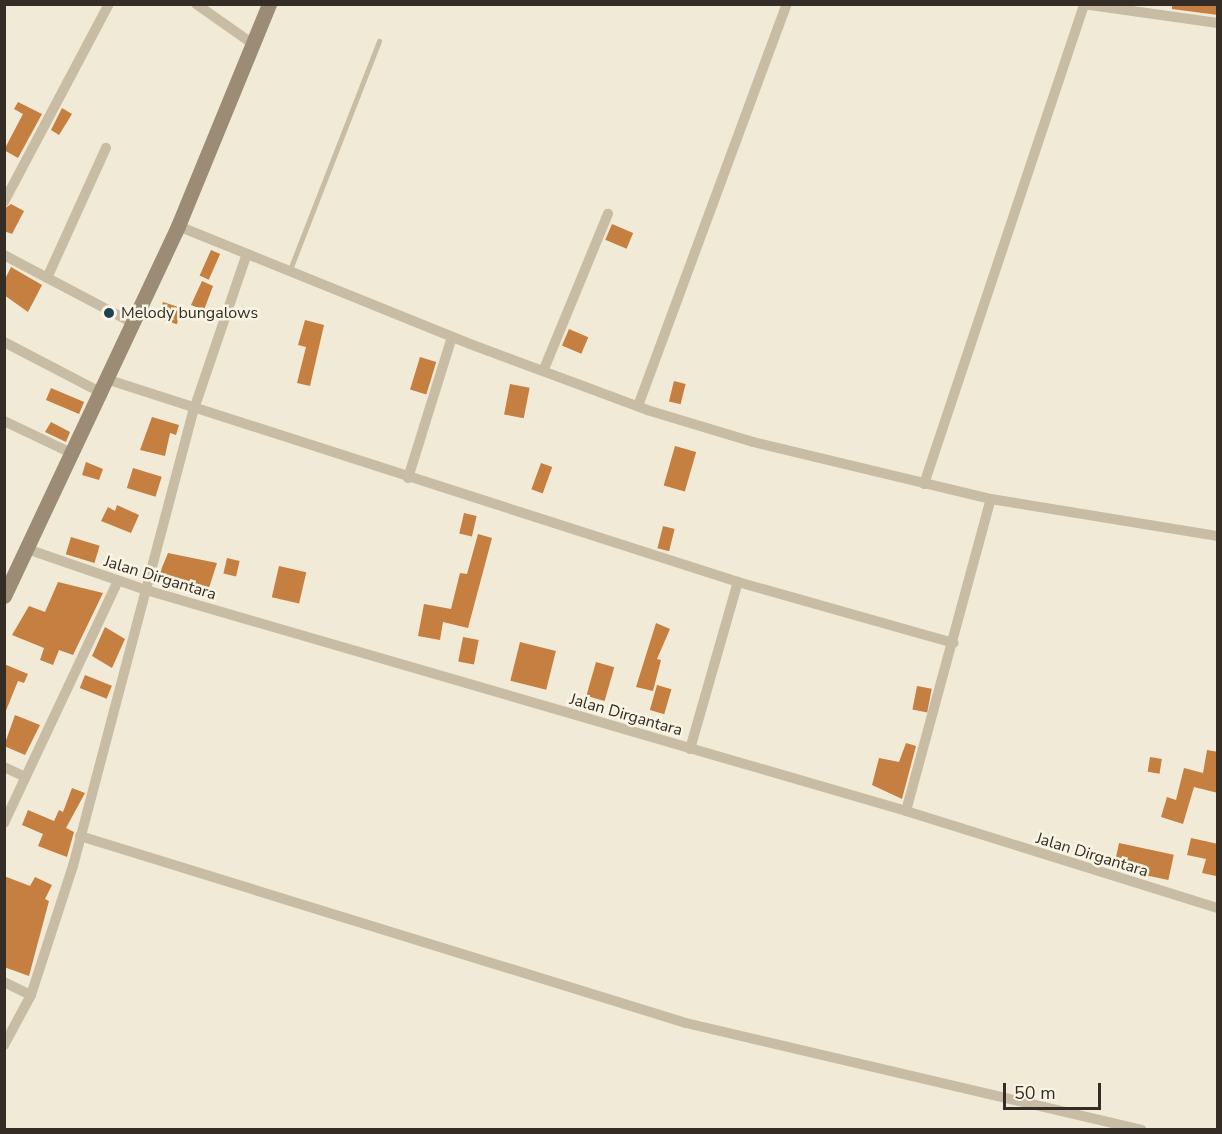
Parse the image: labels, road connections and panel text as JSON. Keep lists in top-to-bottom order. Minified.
{"streets":{"street":["Jalan Dirgantara"]},"places":["Melody bungalows"],"scale_bar":"50 m"}
